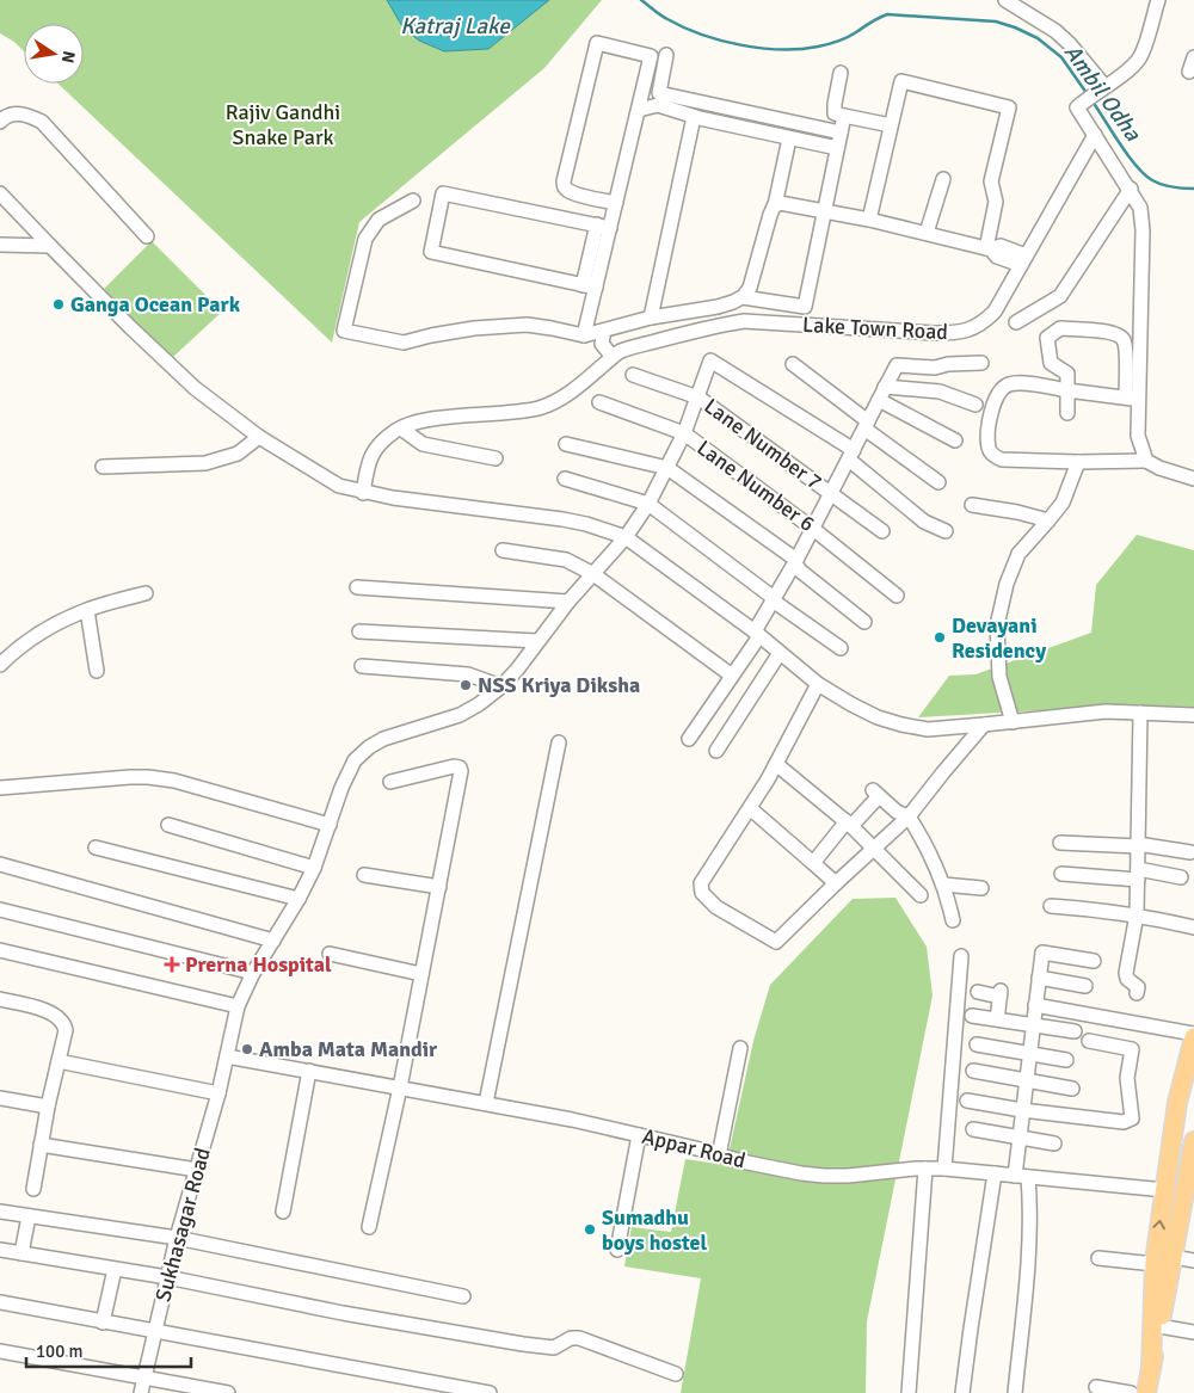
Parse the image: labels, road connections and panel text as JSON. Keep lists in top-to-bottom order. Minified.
{"streets":{"street":["Lake Town Road","Lane Number 7","Lane Number 6","Appar Road","Sukhasagar Road"]},"crossings":[["Lane Number 7","Sukhasagar Road"],["Lane Number 6","Sukhasagar Road"],["Appar Road","Sukhasagar Road"]],"water":["Katraj Lake","Ambil Odha"],"parks":["Rajiv Gandhi Snake Park"],"places":{"other":["Ganga Ocean Park","Devayani Residency","NSS Kriya Diksha","Amba Mata Mandir","Sumadhu boys hostel"],"health":["Prerna Hospital"]},"scale_bar":"100 m","north":"right"}
